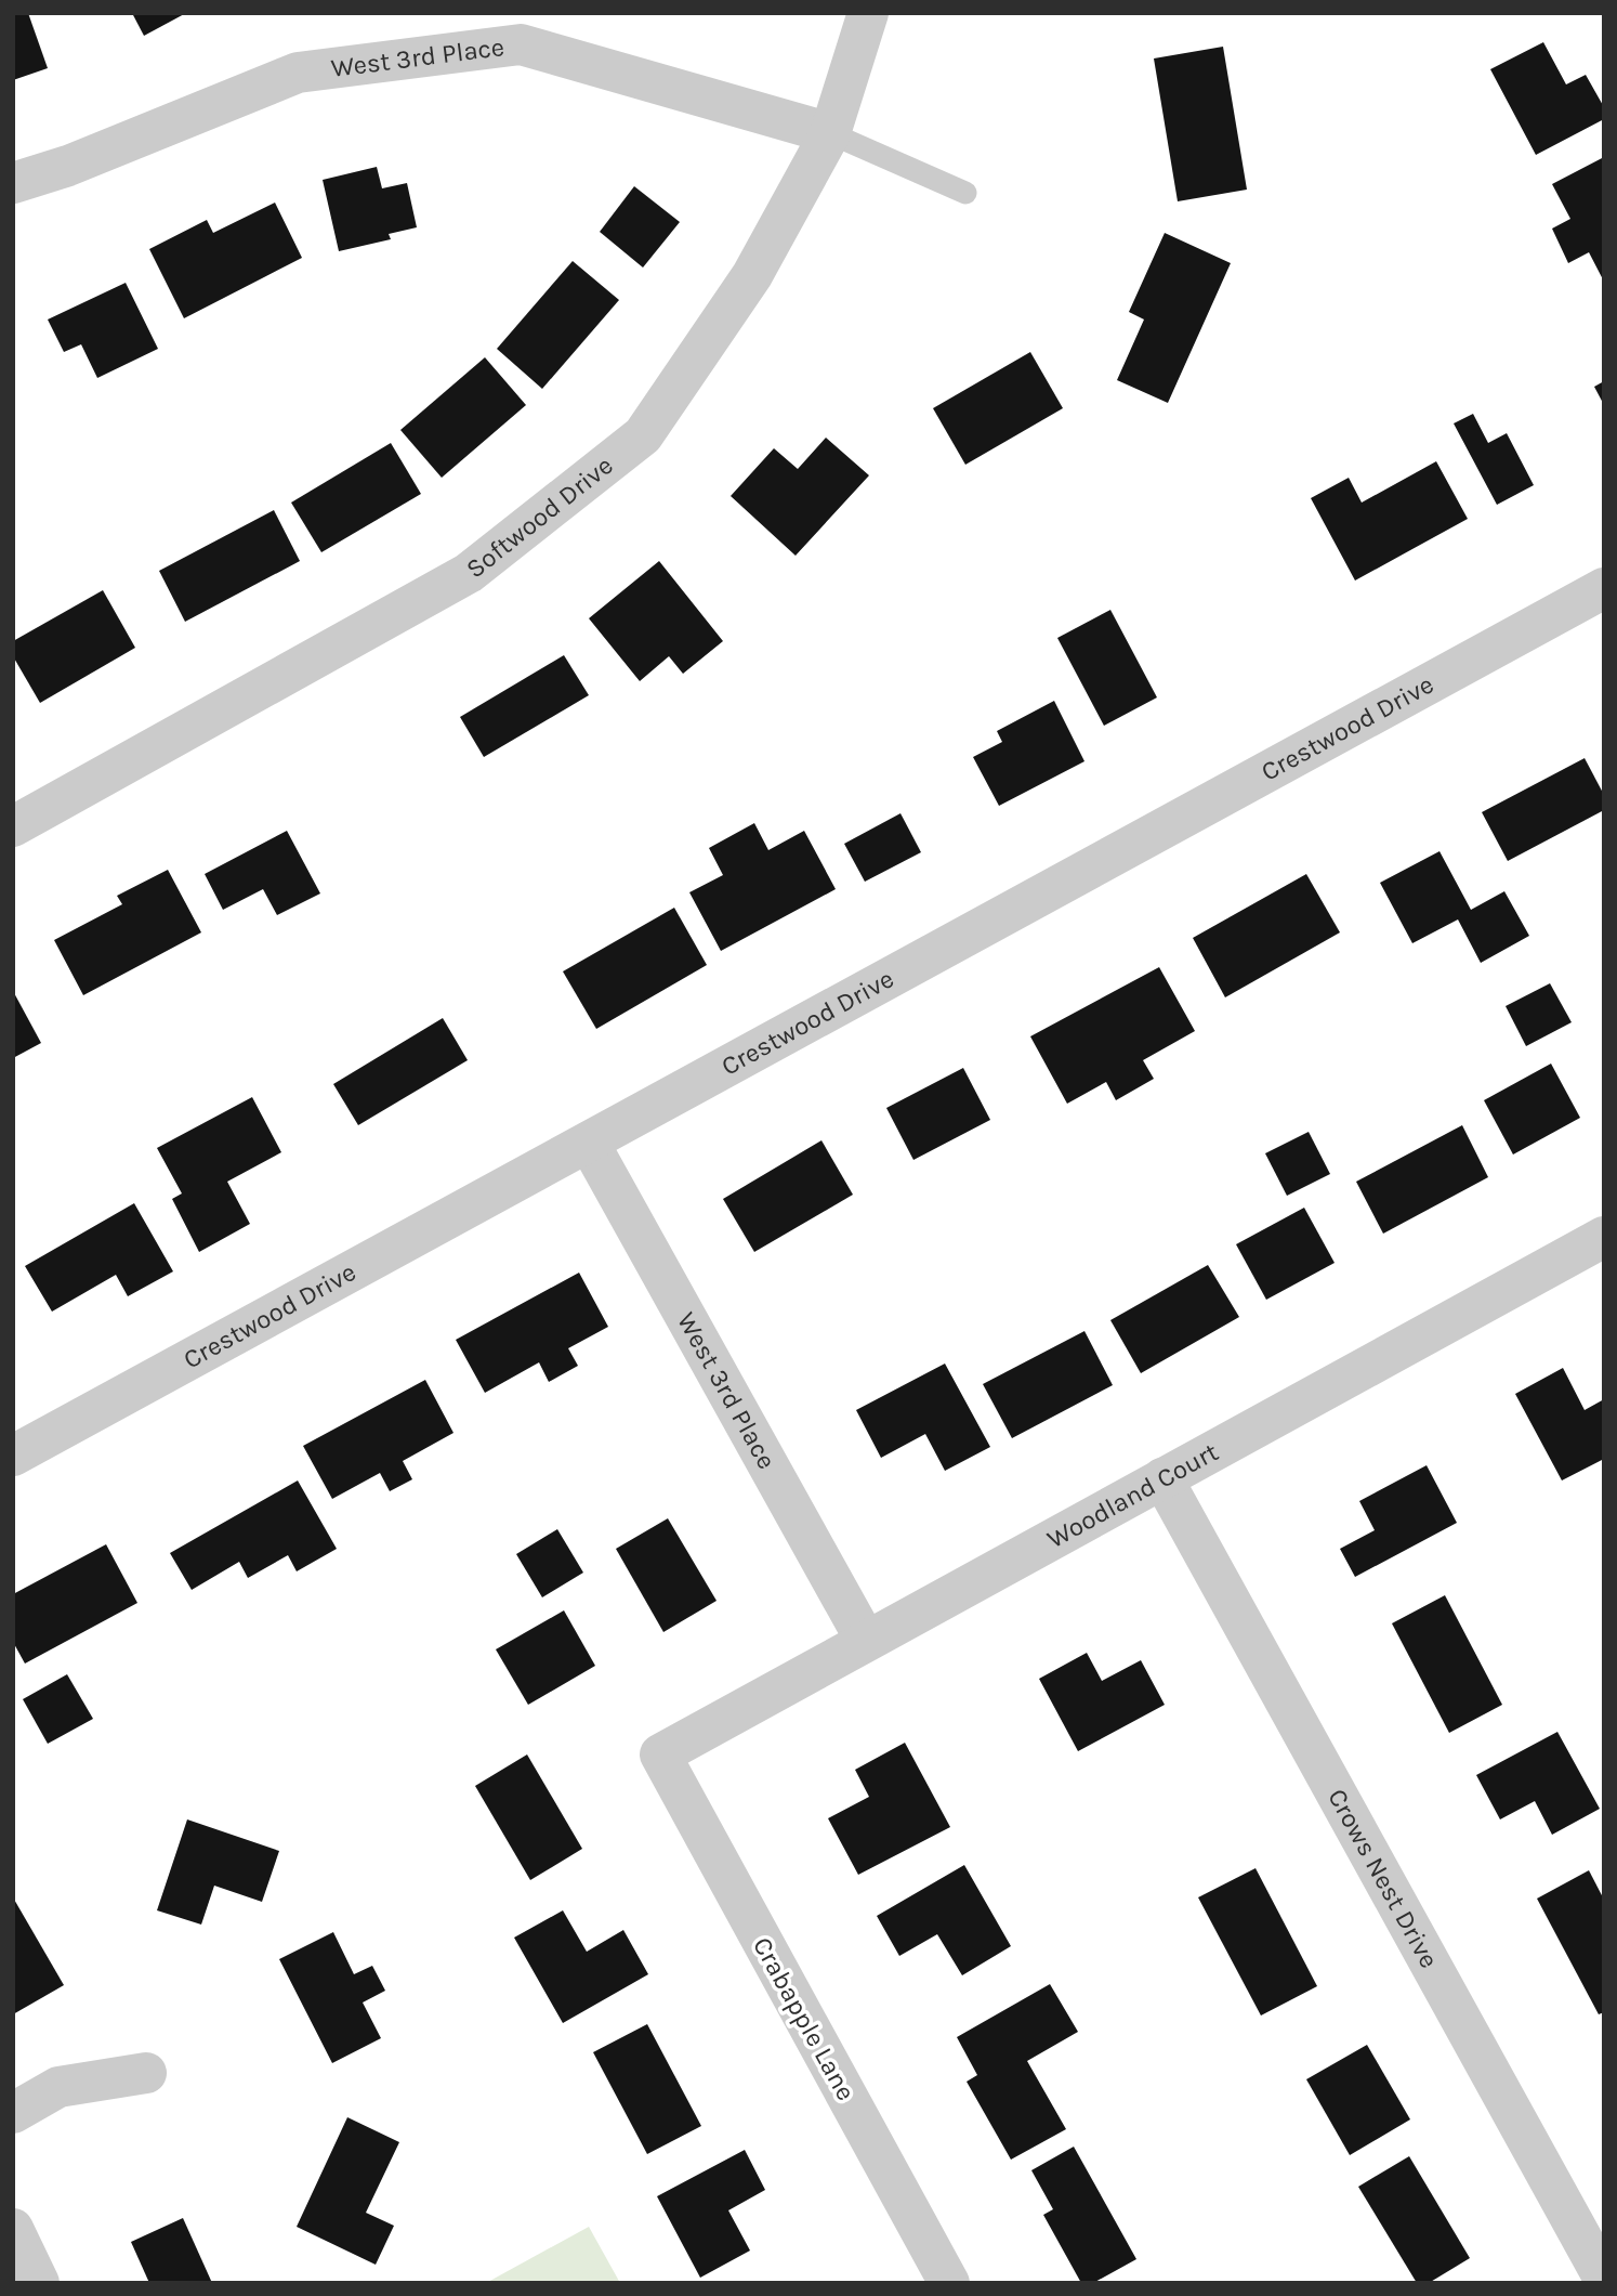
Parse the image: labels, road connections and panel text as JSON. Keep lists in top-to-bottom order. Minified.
{"streets":{"street":["West 3rd Place","Softwood Drive","Crestwood Drive","Woodland Court","Crows Nest Drive","Crabapple Lane"]},"crossings":[["West 3rd Place","Softwood Drive"],["West 3rd Place","Crestwood Drive"],["West 3rd Place","Woodland Court"],["Woodland Court","Crows Nest Drive"],["Woodland Court","Crabapple Lane"]]}
